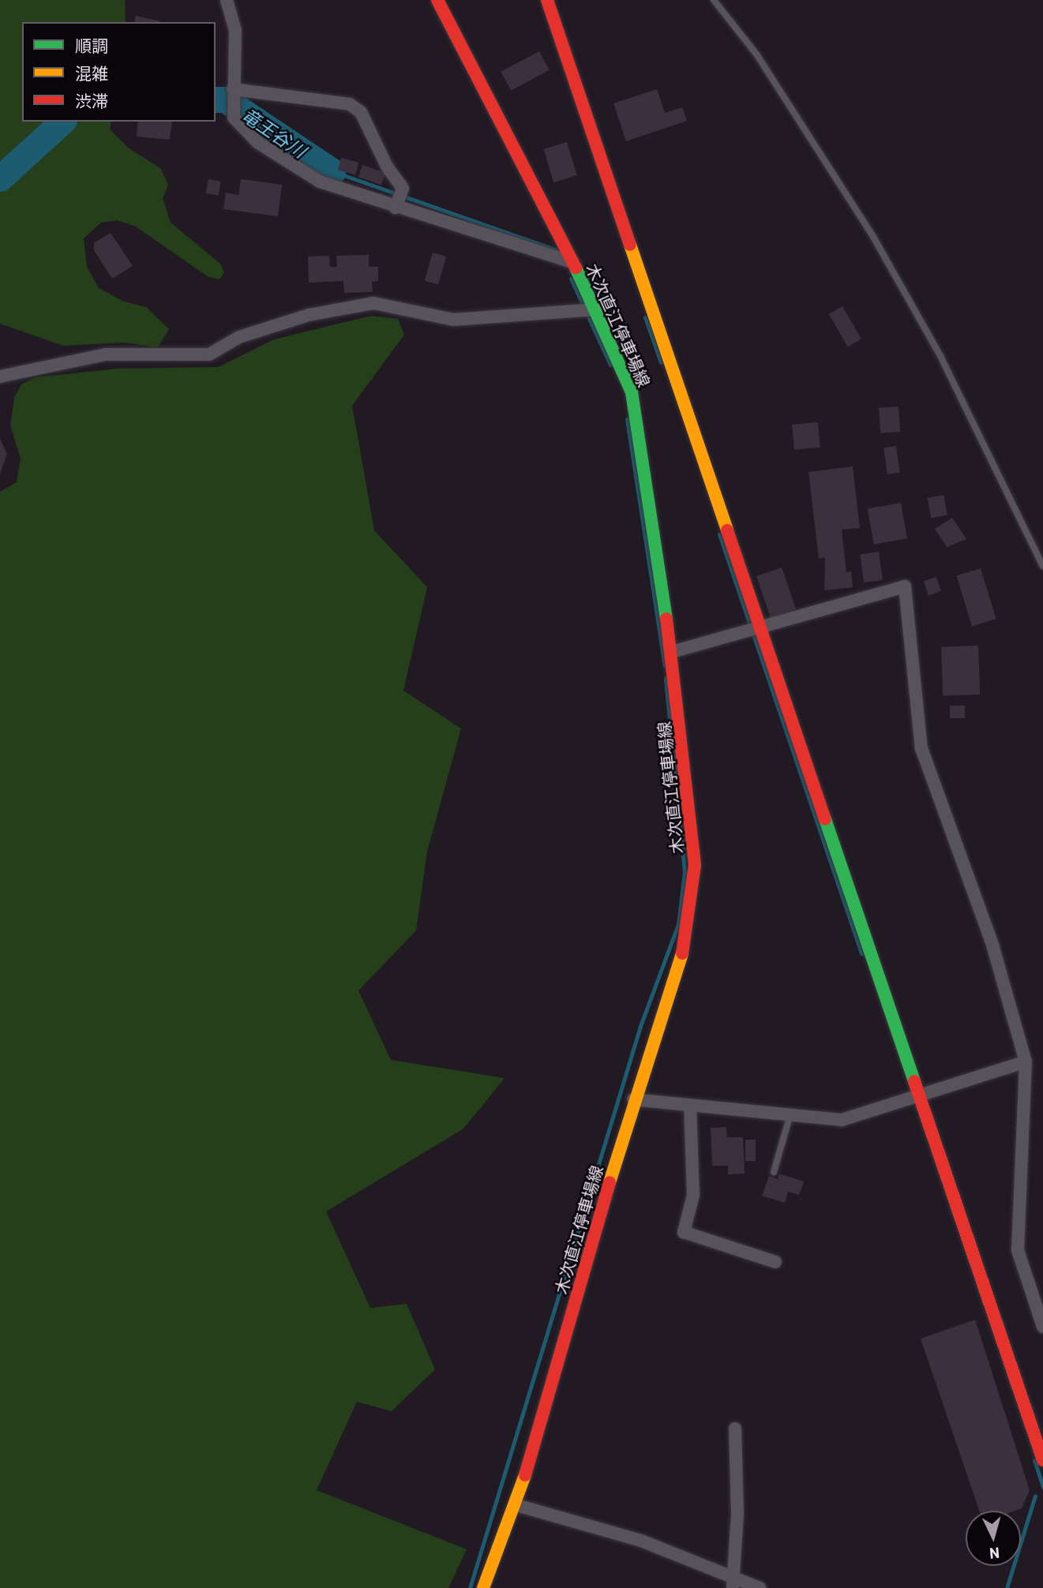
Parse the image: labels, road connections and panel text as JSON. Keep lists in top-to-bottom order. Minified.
{"streets":{"main road":["木次直江停車場線"]},"water":["竜王谷川"],"legend":["順調","混雑","渋滞"],"north":"bottom"}
